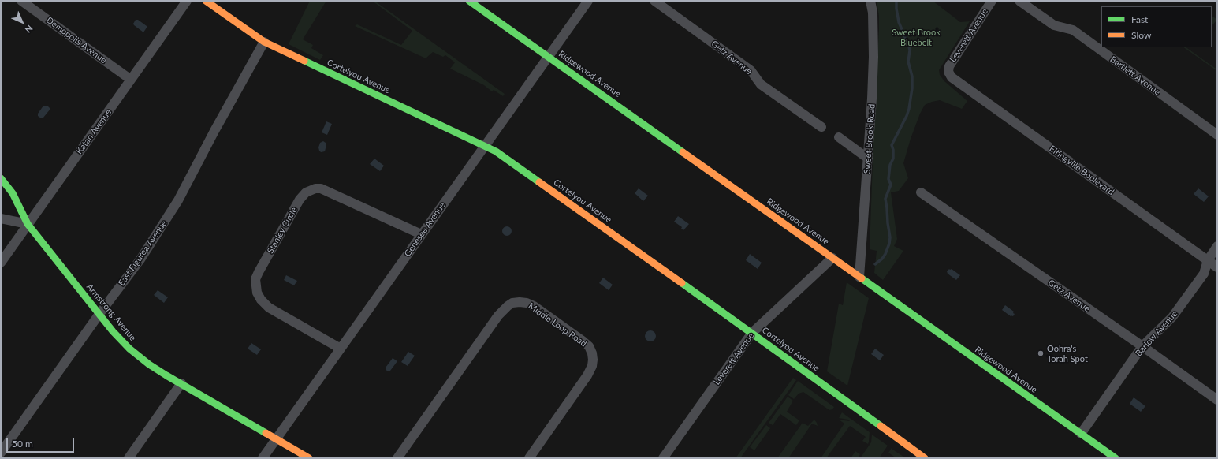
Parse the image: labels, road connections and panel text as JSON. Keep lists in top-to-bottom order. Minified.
{"streets":{"street":["Leverett Avenue","Demopolis Avenue","Getz Avenue","Ridgewood Avenue","Bartlett Avenue","Cortelyou Avenue","Katan Avenue","Sweet Brook Road","Eltingville Boulevard","Genesee Avenue","Stanley Circle","East Figurea Avenue","Armstrong Avenue","Middle Loop Road","Barlow Avenue"]},"crossings":[["Leverett Avenue","Ridgewood Avenue"],["Leverett Avenue","Cortelyou Avenue"],["Leverett Avenue","Eltingville Boulevard"],["Demopolis Avenue","Katan Avenue"],["Getz Avenue","Barlow Avenue"],["Ridgewood Avenue","Sweet Brook Road"],["Ridgewood Avenue","Genesee Avenue"],["Ridgewood Avenue","Barlow Avenue"],["Cortelyou Avenue","Genesee Avenue"],["Cortelyou Avenue","East Figurea Avenue"],["Katan Avenue","Armstrong Avenue"],["Eltingville Boulevard","Barlow Avenue"],["Genesee Avenue","Stanley Circle"],["Genesee Avenue","Armstrong Avenue"],["East Figurea Avenue","Armstrong Avenue"]],"parks":["Sweet Brook Bluebelt"],"places":["Oohra's Torah Spot"],"legend":["Fast","Slow"],"scale_bar":"50 m","north":"bottom right"}
